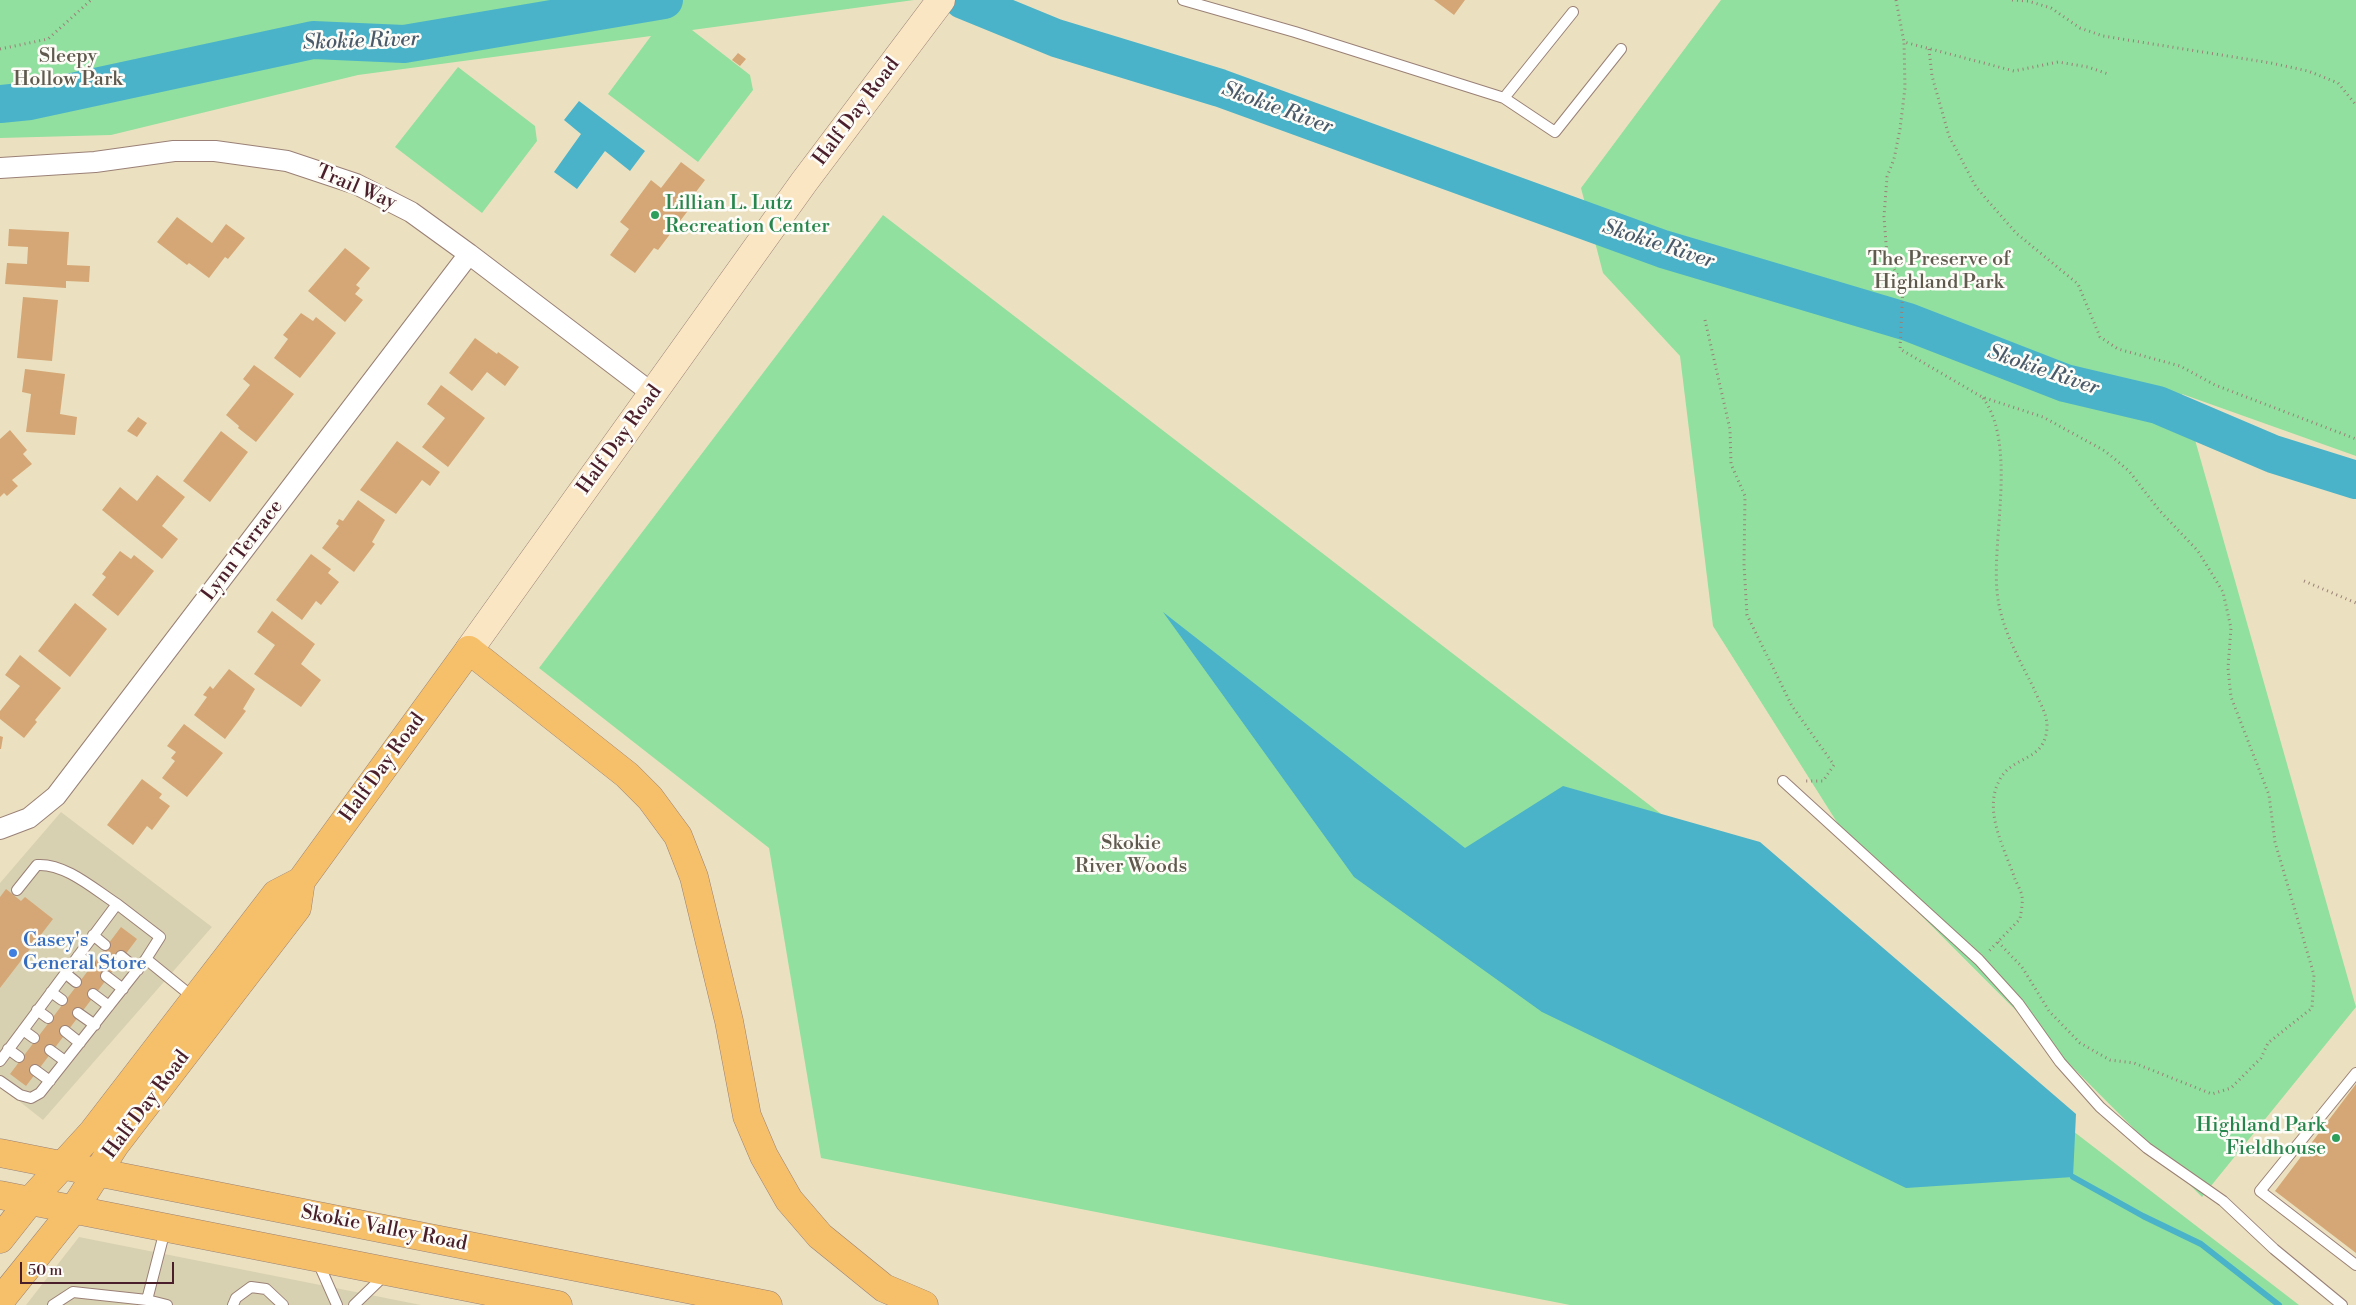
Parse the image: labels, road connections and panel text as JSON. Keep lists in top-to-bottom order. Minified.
{"streets":{"main road":["Half Day Road","Skokie Valley Road"],"street":["Trail Way","Lynn Terrace"]},"crossings":[["Half Day Road","Trail Way"],["Half Day Road","Skokie Valley Road"],["Trail Way","Lynn Terrace"]],"water":["Skokie River"],"parks":["Sleepy Hollow Park","The Preserve of Highland Park","Skokie River Woods"],"places":["Lillian L. Lutz Recreation Center","Casey's General Store","Highland Park Fieldhouse"],"scale_bar":"50 m"}
